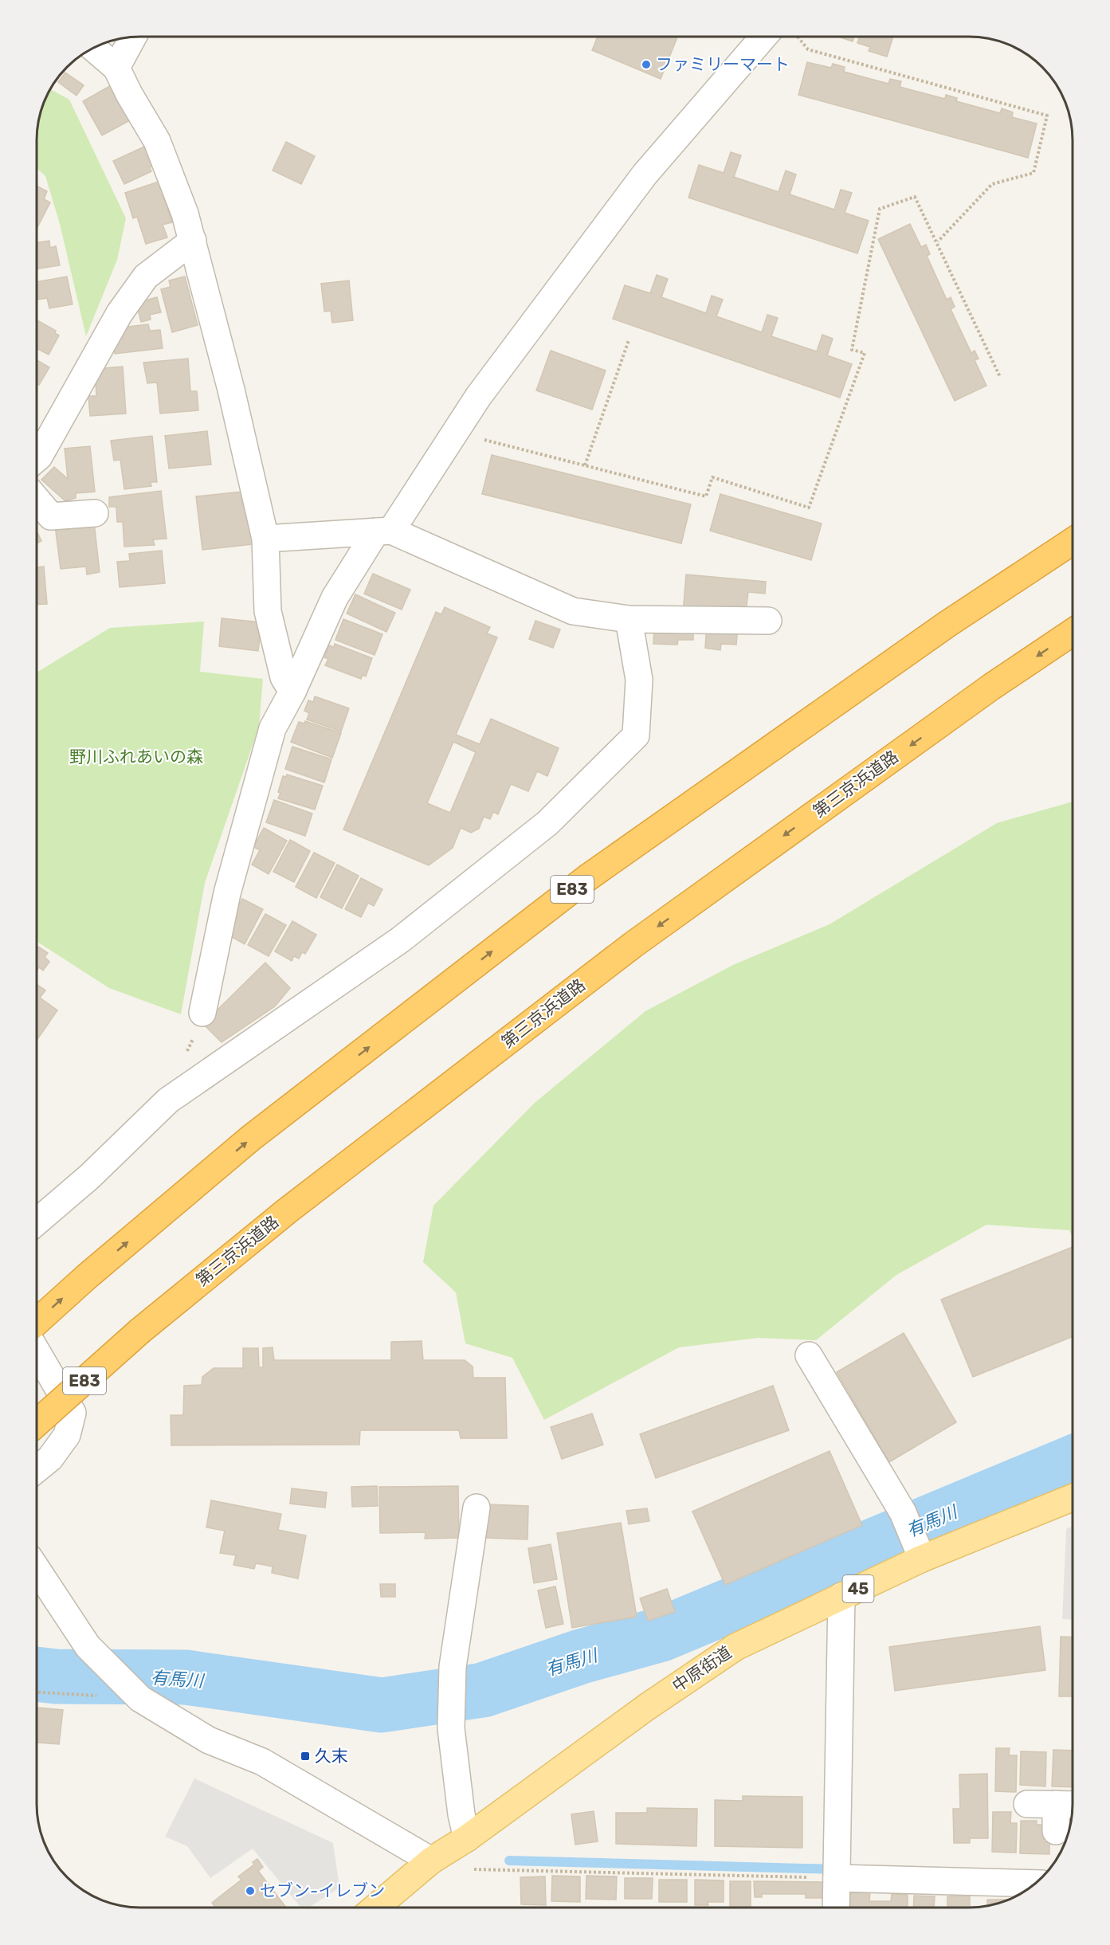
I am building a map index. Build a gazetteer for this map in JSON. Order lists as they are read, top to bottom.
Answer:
{
  "streets": {
    "highway": ["第三京浜道路", "E83"],
    "main road": ["45", "中原街道"]
  },
  "water": ["有馬川"],
  "parks": ["野川ふれあいの森"],
  "places": {
    "other": ["ファミリーマート", "セブン-イレブン"],
    "transit": ["久末"]
  }
}
